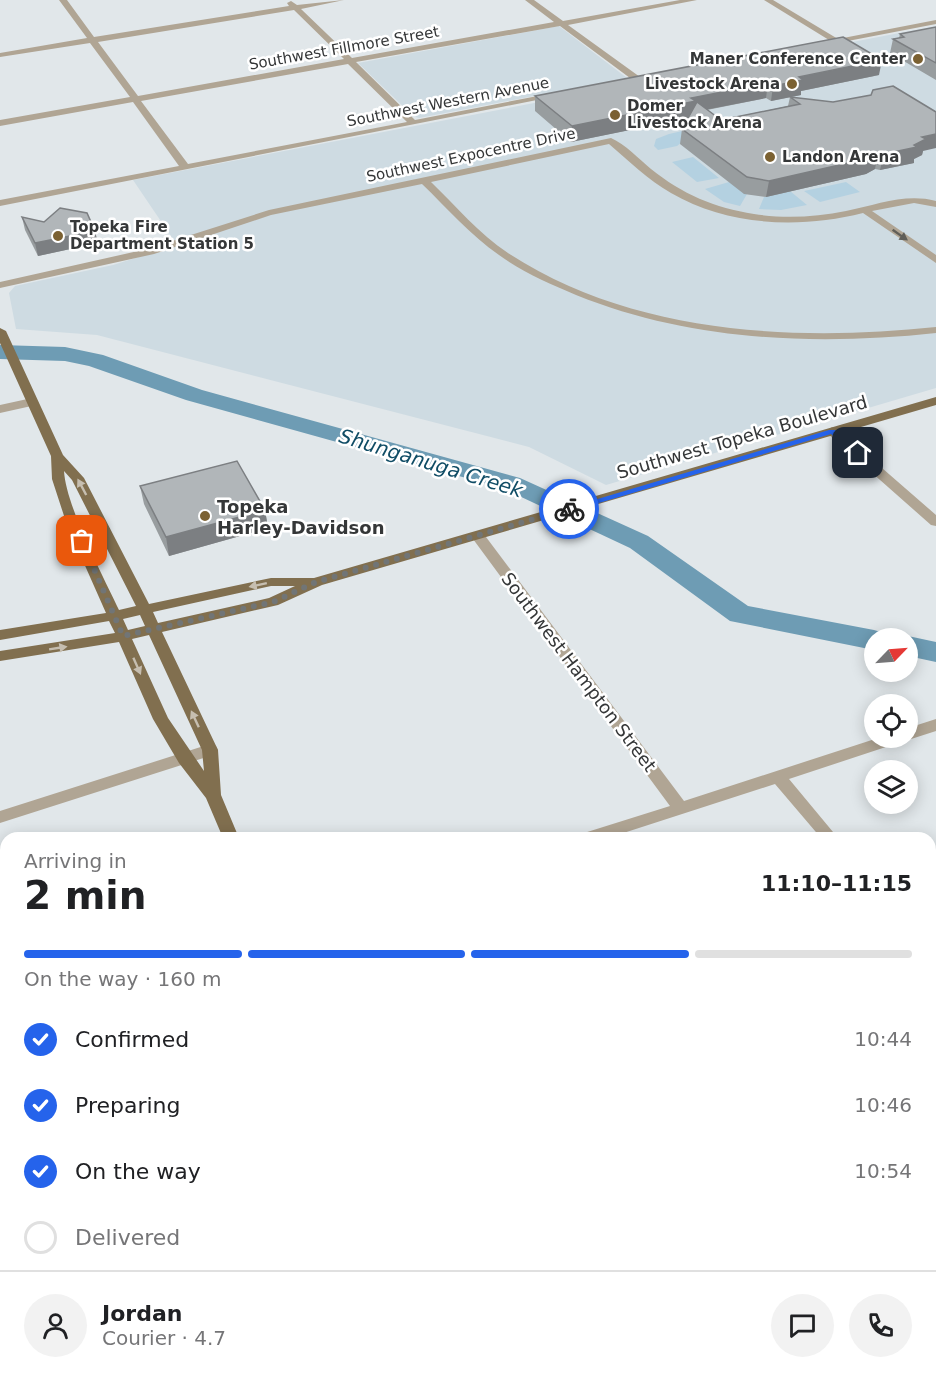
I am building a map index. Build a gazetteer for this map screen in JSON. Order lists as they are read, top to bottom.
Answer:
{
  "streets": {
    "main road": ["Southwest Topeka Boulevard"],
    "street": [
      "Southwest Fillmore Street",
      "Southwest Western Avenue",
      "Southwest Expocentre Drive",
      "Southwest Hampton Street"
    ]
  },
  "crossings": [
    ["Southwest Topeka Boulevard", "Southwest Hampton Street"]
  ],
  "water": ["Shunganuga Creek"],
  "places": [
    "Maner Conference Center",
    "Livestock Arena",
    "Domer Livestock Arena",
    "Landon Arena",
    "Topeka Fire Department Station 5",
    "Topeka Harley-Davidson"
  ],
  "north": "top right",
  "page": {
    "heading": ["2 min", "Arriving in", "11:10–11:15"],
    "panel": ["Jordan", "Courier · 4.7"],
    "bar": "On the way · 160 m",
    "list": [
      ["Confirmed", "10:44"],
      ["Preparing", "10:46"],
      ["On the way", "10:54"],
      "Delivered"
    ]
  }
}
